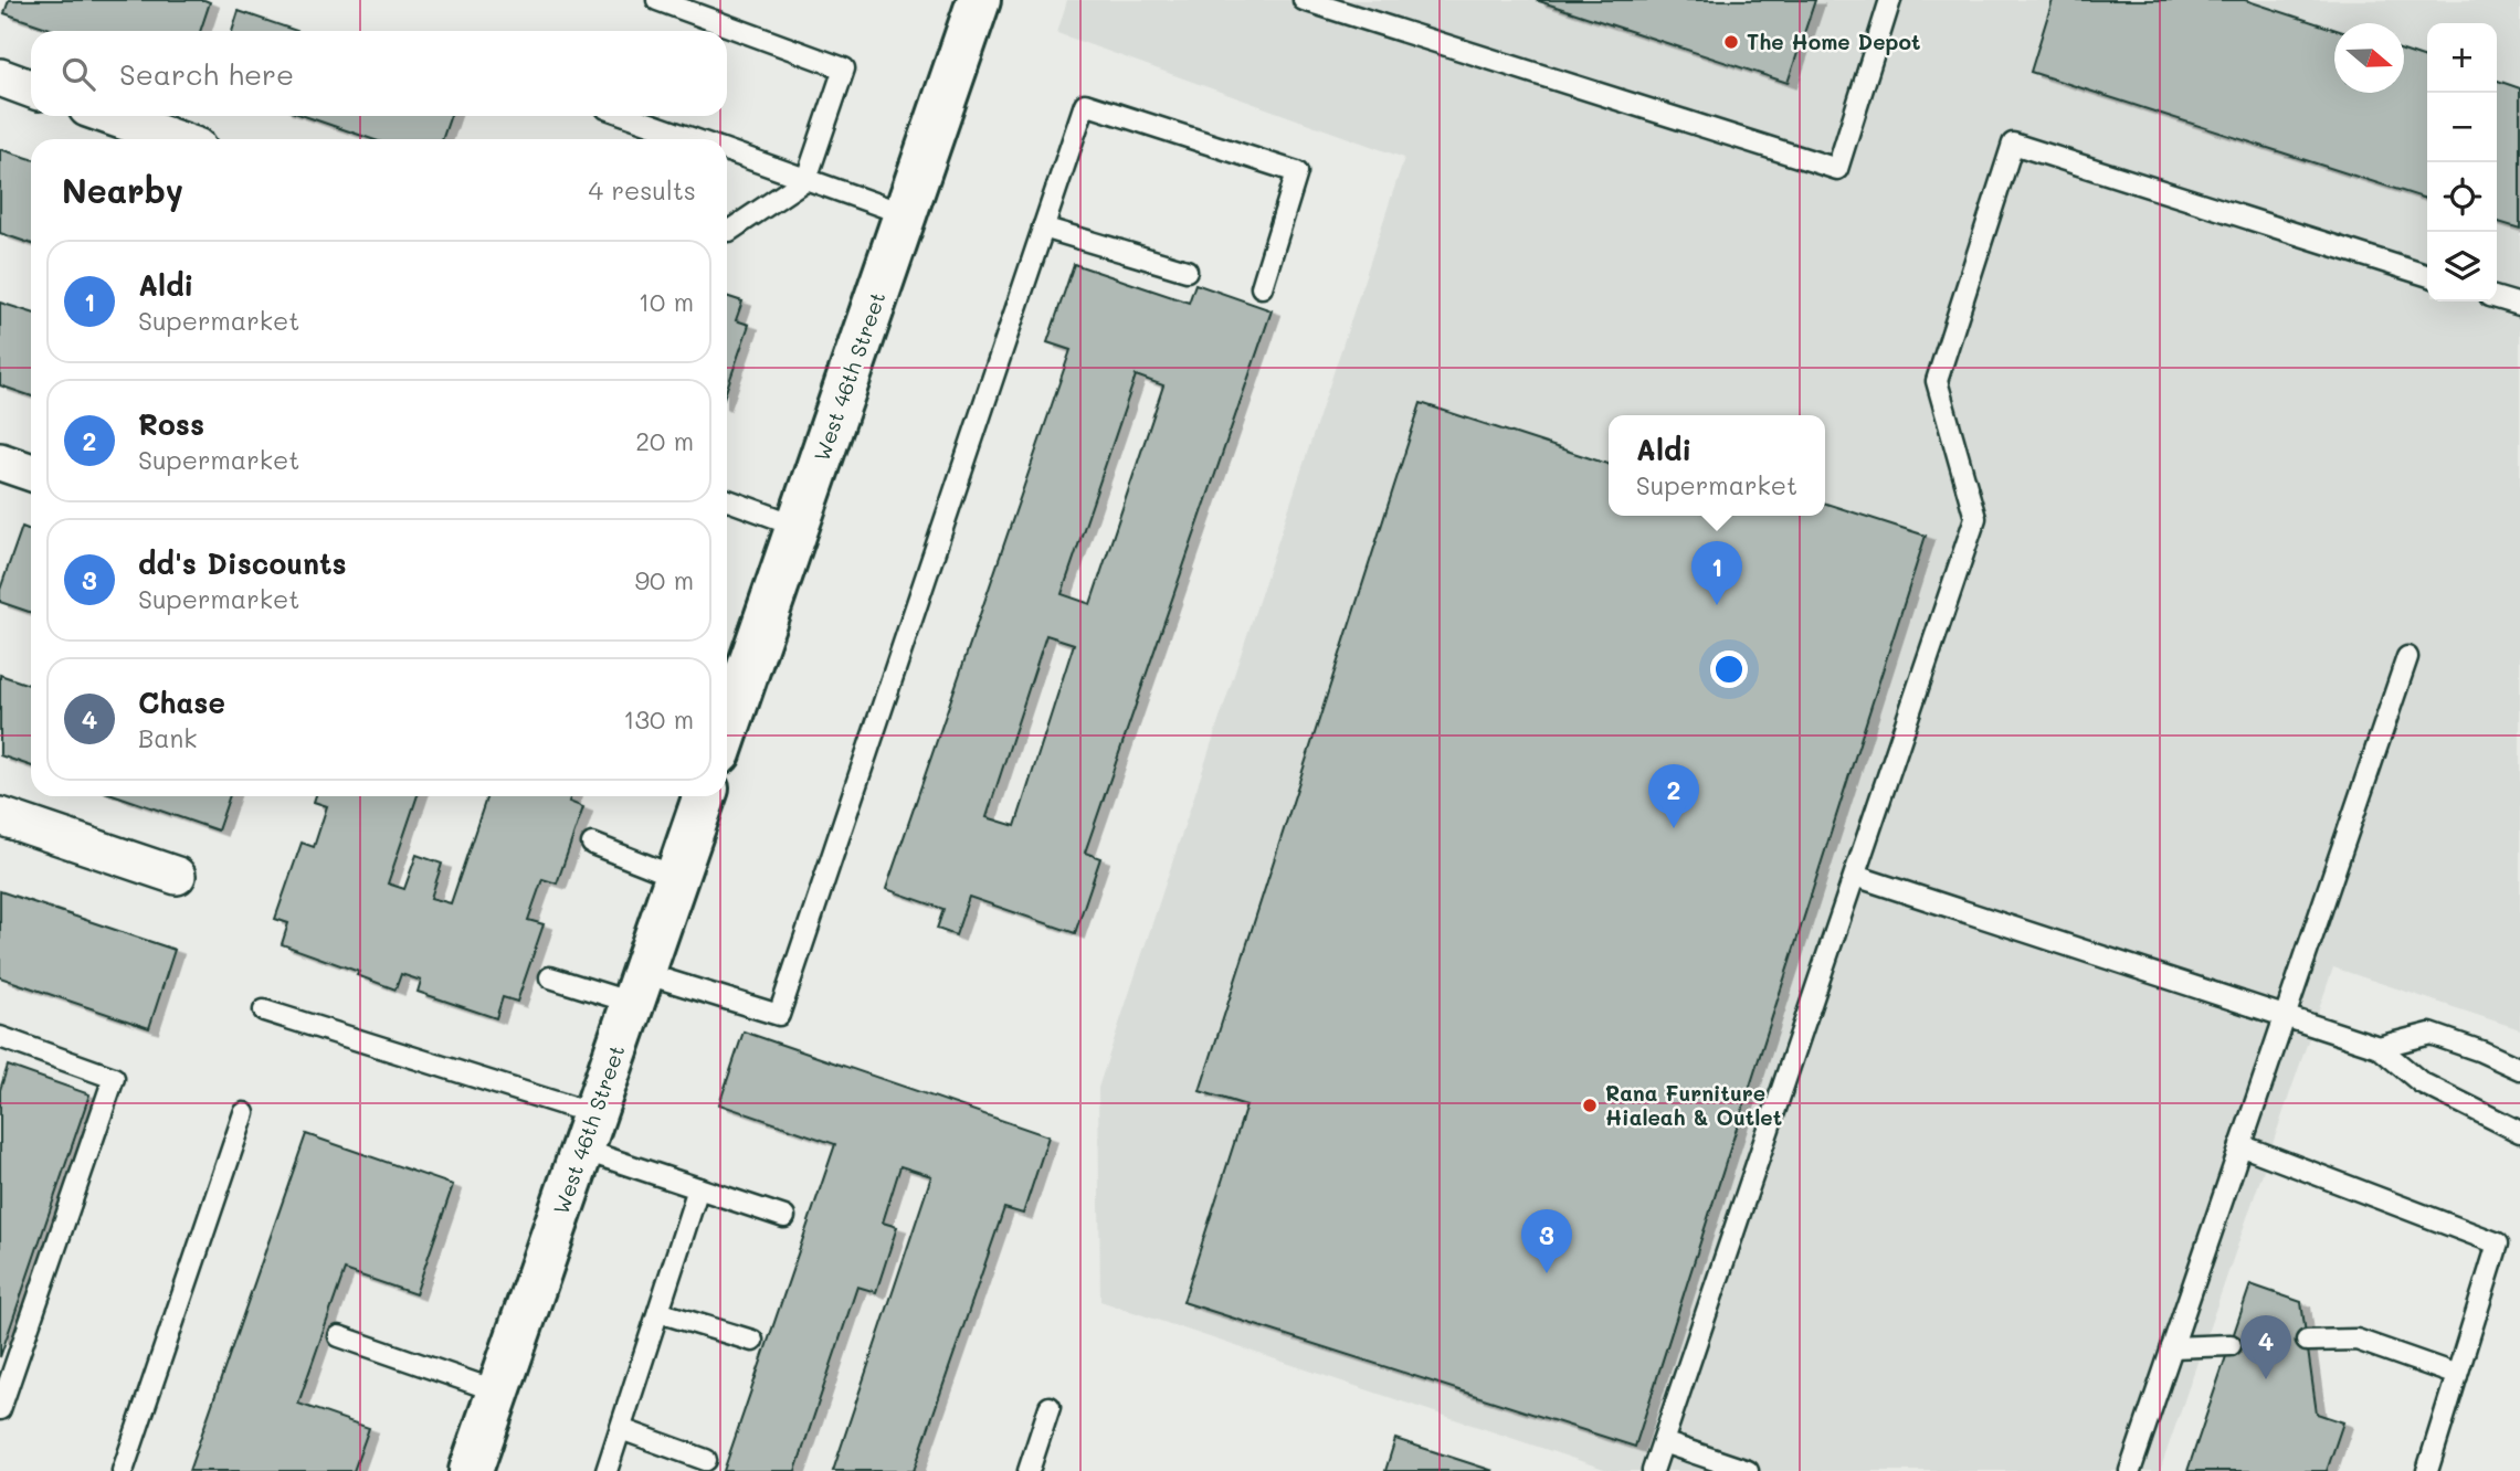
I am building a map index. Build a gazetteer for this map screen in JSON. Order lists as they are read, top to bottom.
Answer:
{
  "streets": {
    "street": ["West 46th Street"]
  },
  "places": ["The Home Depot", "Rana Furniture Hialeah & Outlet"],
  "north": "right",
  "page": {
    "map_buttons": ["+", "−"],
    "search": "Search here",
    "heading": ["Nearby", "4 results"],
    "list": [
      {
        "mark": "1",
        "name": "Aldi",
        "note": "Supermarket",
        "value": "10 m"
      },
      {
        "mark": "2",
        "name": "Ross",
        "note": "Supermarket",
        "value": "20 m"
      },
      {
        "mark": "3",
        "name": "dd's Discounts",
        "note": "Supermarket",
        "value": "90 m"
      },
      {
        "mark": "4",
        "name": "Chase",
        "note": "Bank",
        "value": "130 m"
      }
    ],
    "popup": ["Aldi", "Supermarket"],
    "pins": [
      "1",
      "2",
      "3",
      "4"
    ]
  }
}
